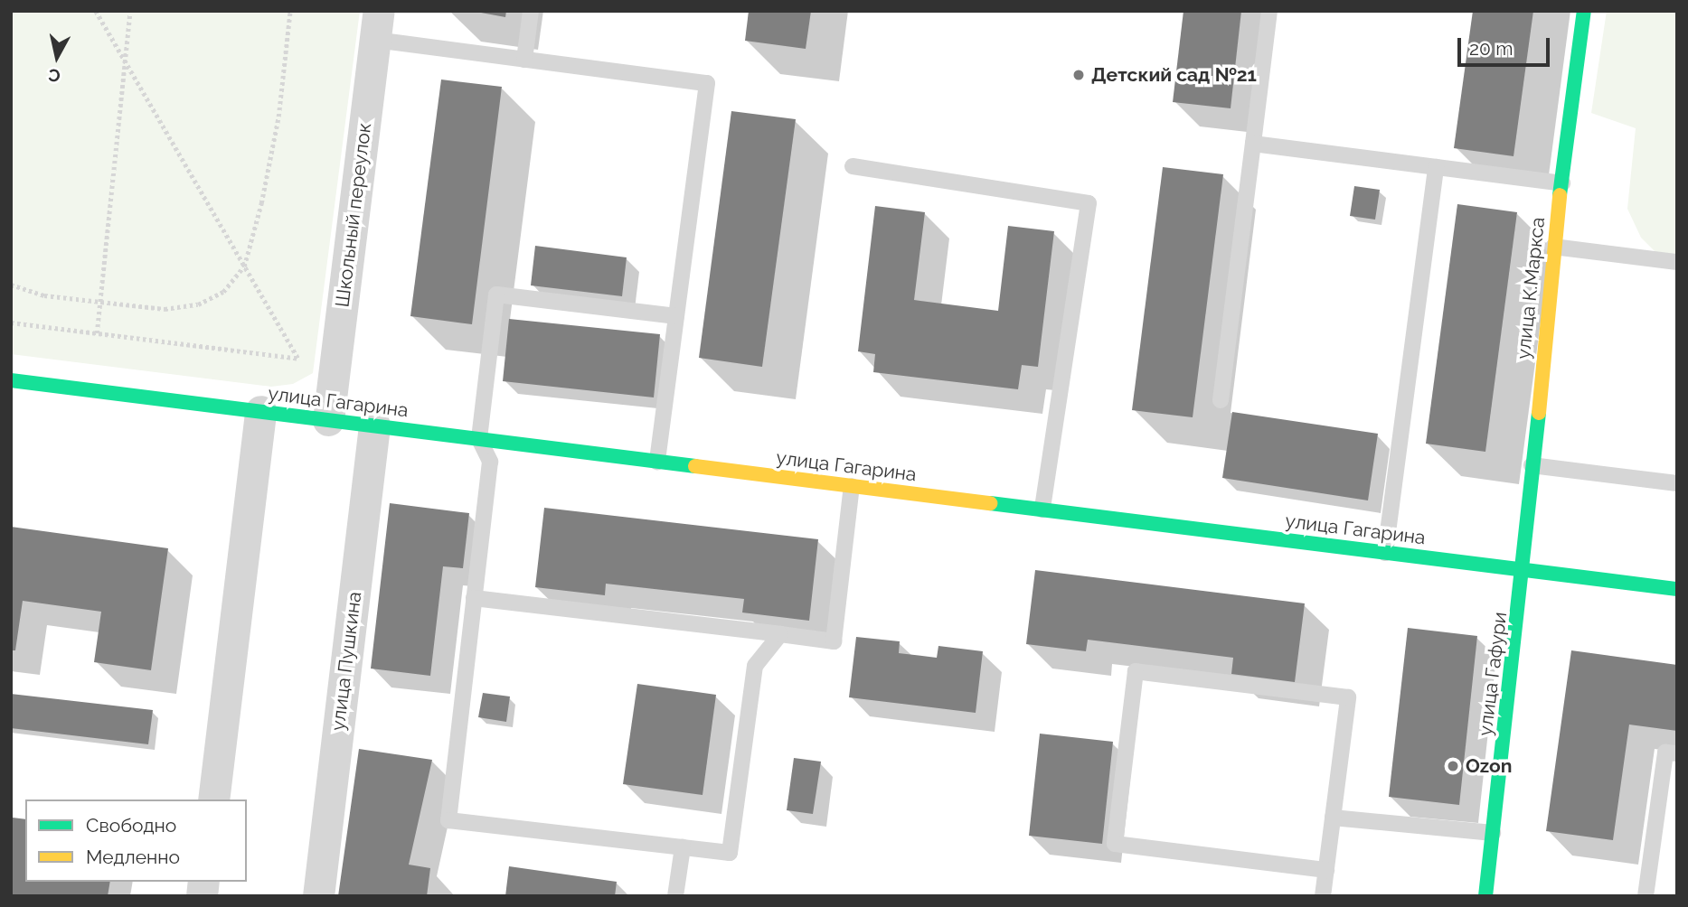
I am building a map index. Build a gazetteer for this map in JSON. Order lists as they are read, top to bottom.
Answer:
{
  "streets": {
    "street": [
      "Школьный переулок",
      "улица К.Маркса",
      "улица Гагарина",
      "улица Пушкина",
      "улица Гафури"
    ]
  },
  "crossings": [
    ["Школьный переулок", "улица Гагарина"],
    ["улица К.Маркса", "улица Гагарина"],
    ["улица К.Маркса", "улица Гафури"],
    ["улица Гагарина", "улица Пушкина"],
    ["улица Гагарина", "улица Гафури"]
  ],
  "places": ["Детский cад №21", "Ozon"],
  "legend": ["Свободно", "Медленно"],
  "scale_bar": "20 m",
  "north": "bottom"
}
